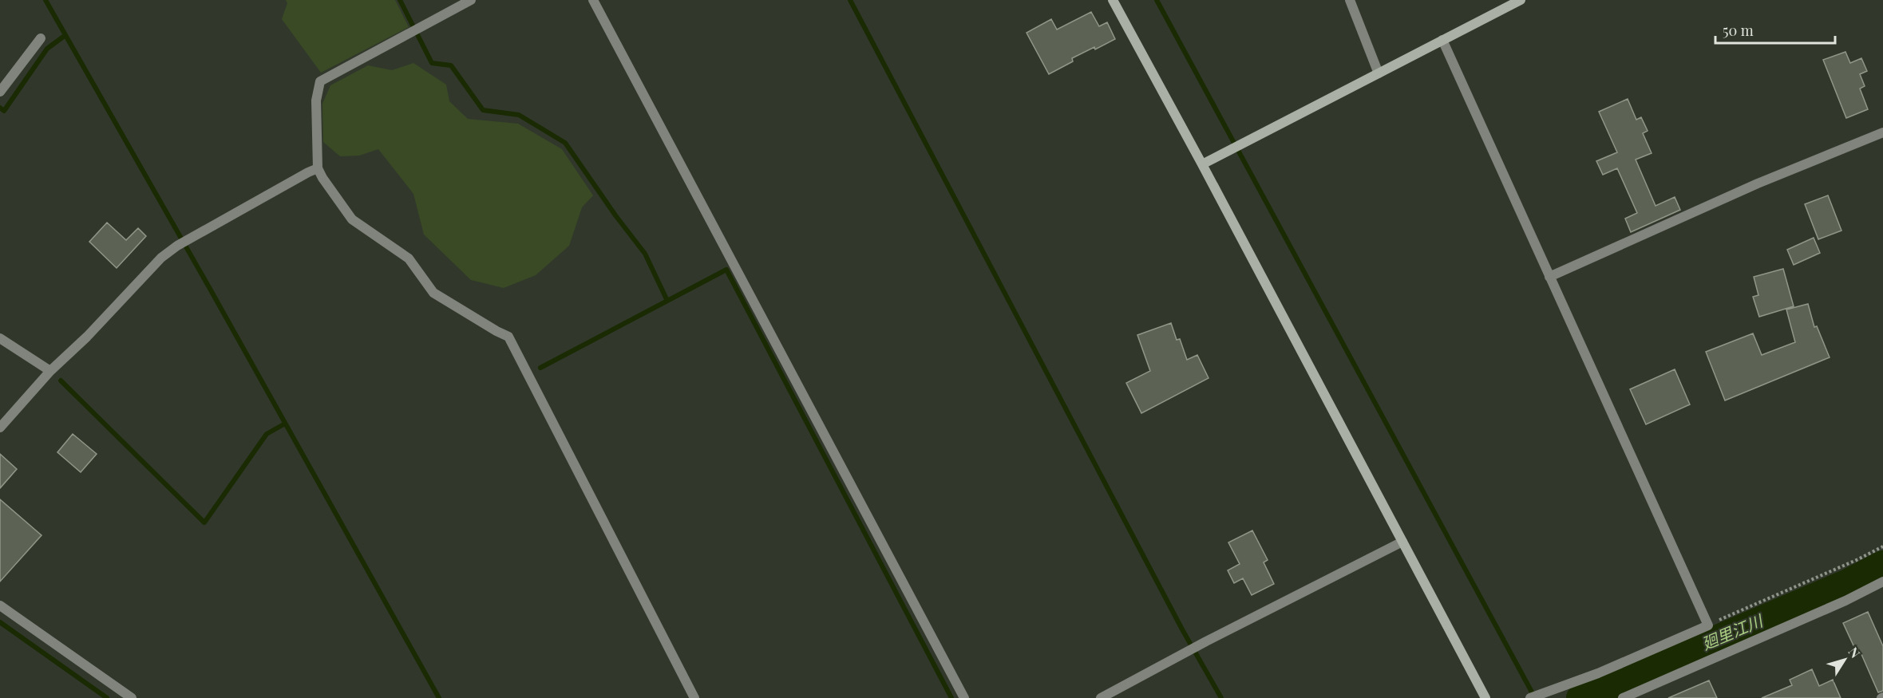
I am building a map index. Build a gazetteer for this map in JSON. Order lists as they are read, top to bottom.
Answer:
{
  "water": ["廻里江川"],
  "scale_bar": "50 m",
  "north": "top right"
}
